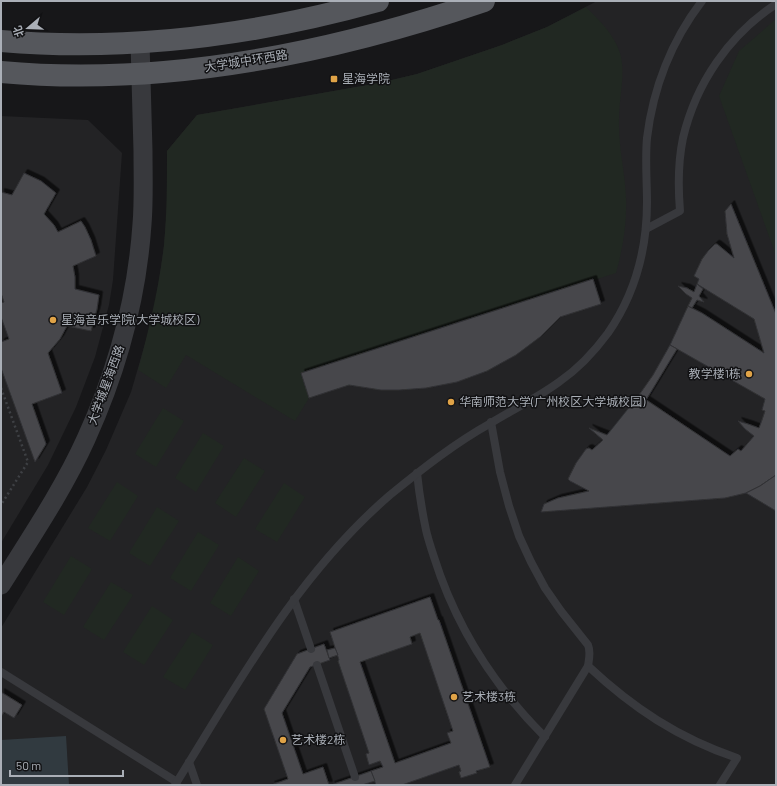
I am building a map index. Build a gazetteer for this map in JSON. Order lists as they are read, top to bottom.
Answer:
{
  "streets": {
    "main road": ["大学城中环西路"],
    "street": ["大学城星海西路"]
  },
  "crossings": [
    ["大学城中环西路", "大学城星海西路"]
  ],
  "places": {
    "transit": ["星海学院"],
    "other": [
      "星海音乐学院(大学城校区)",
      "教学楼1栋",
      "华南师范大学(广州校区大学城校园)",
      "艺术楼3栋",
      "艺术楼2栋"
    ]
  },
  "scale_bar": "50 m",
  "north": "left"
}
